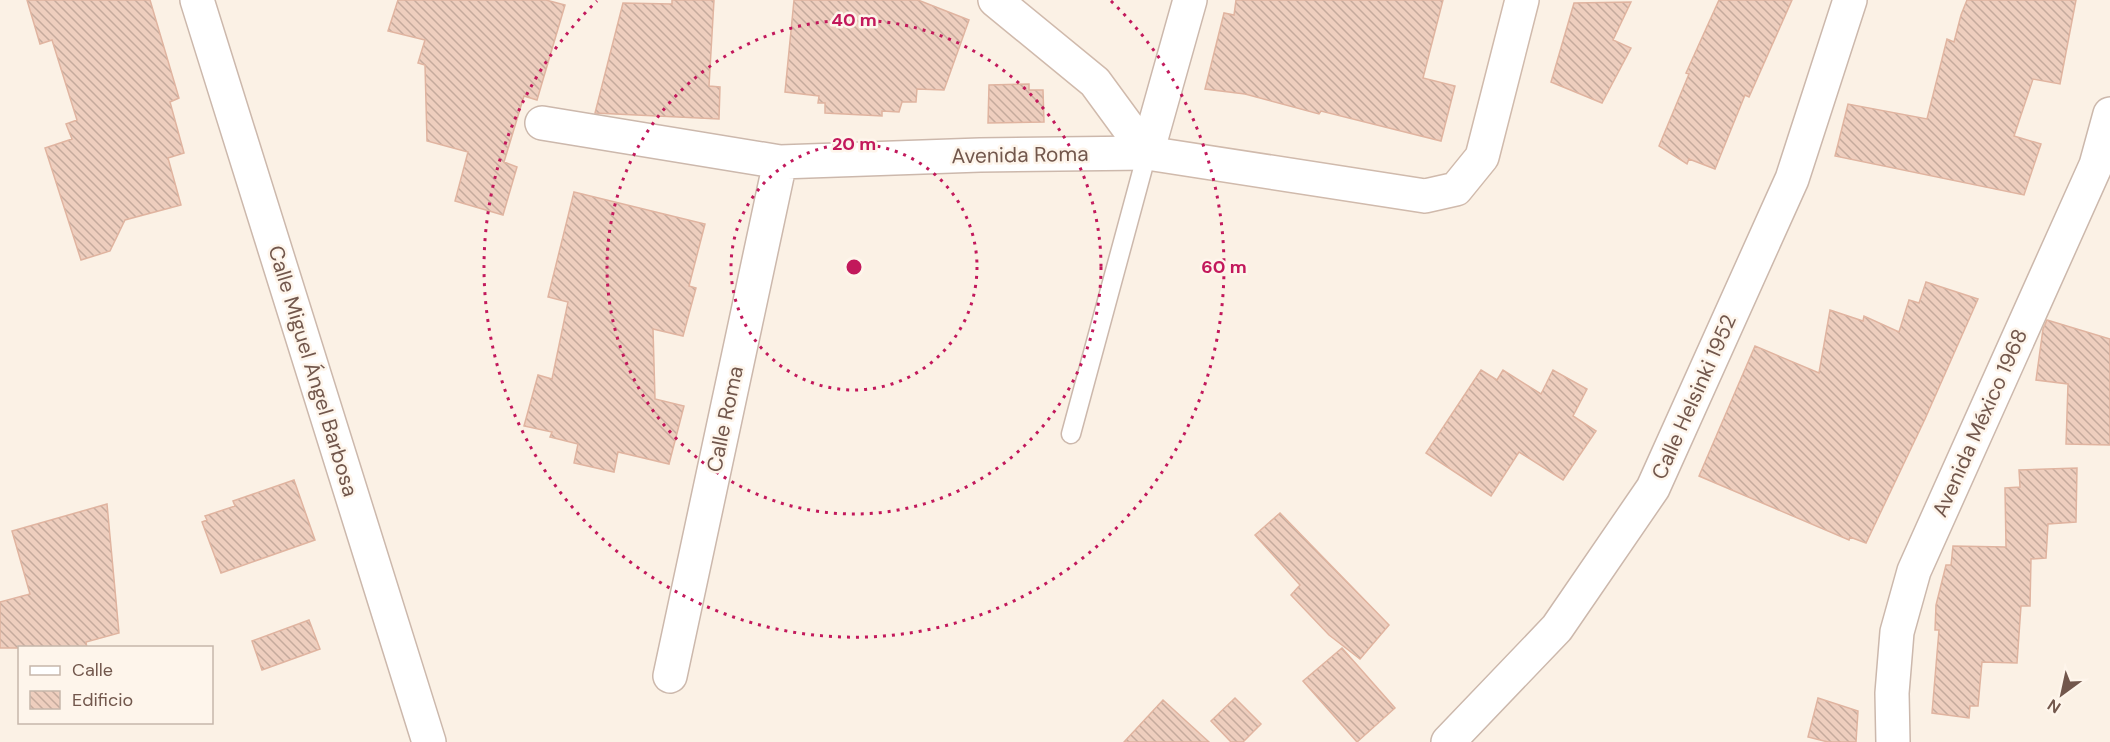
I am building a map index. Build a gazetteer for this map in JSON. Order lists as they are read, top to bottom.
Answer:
{
  "streets": {
    "street": [
      "Avenida Roma",
      "Calle Miguel Ángel Barbosa",
      "Calle Helsinki 1952",
      "Calle Roma",
      "Avenida México 1968"
    ]
  },
  "crossings": [
    ["Avenida Roma", "Calle Roma"]
  ],
  "legend": ["Calle", "Edificio"],
  "north": "bottom left",
  "rings": ["40 m", "20 m", "60 m"]
}
